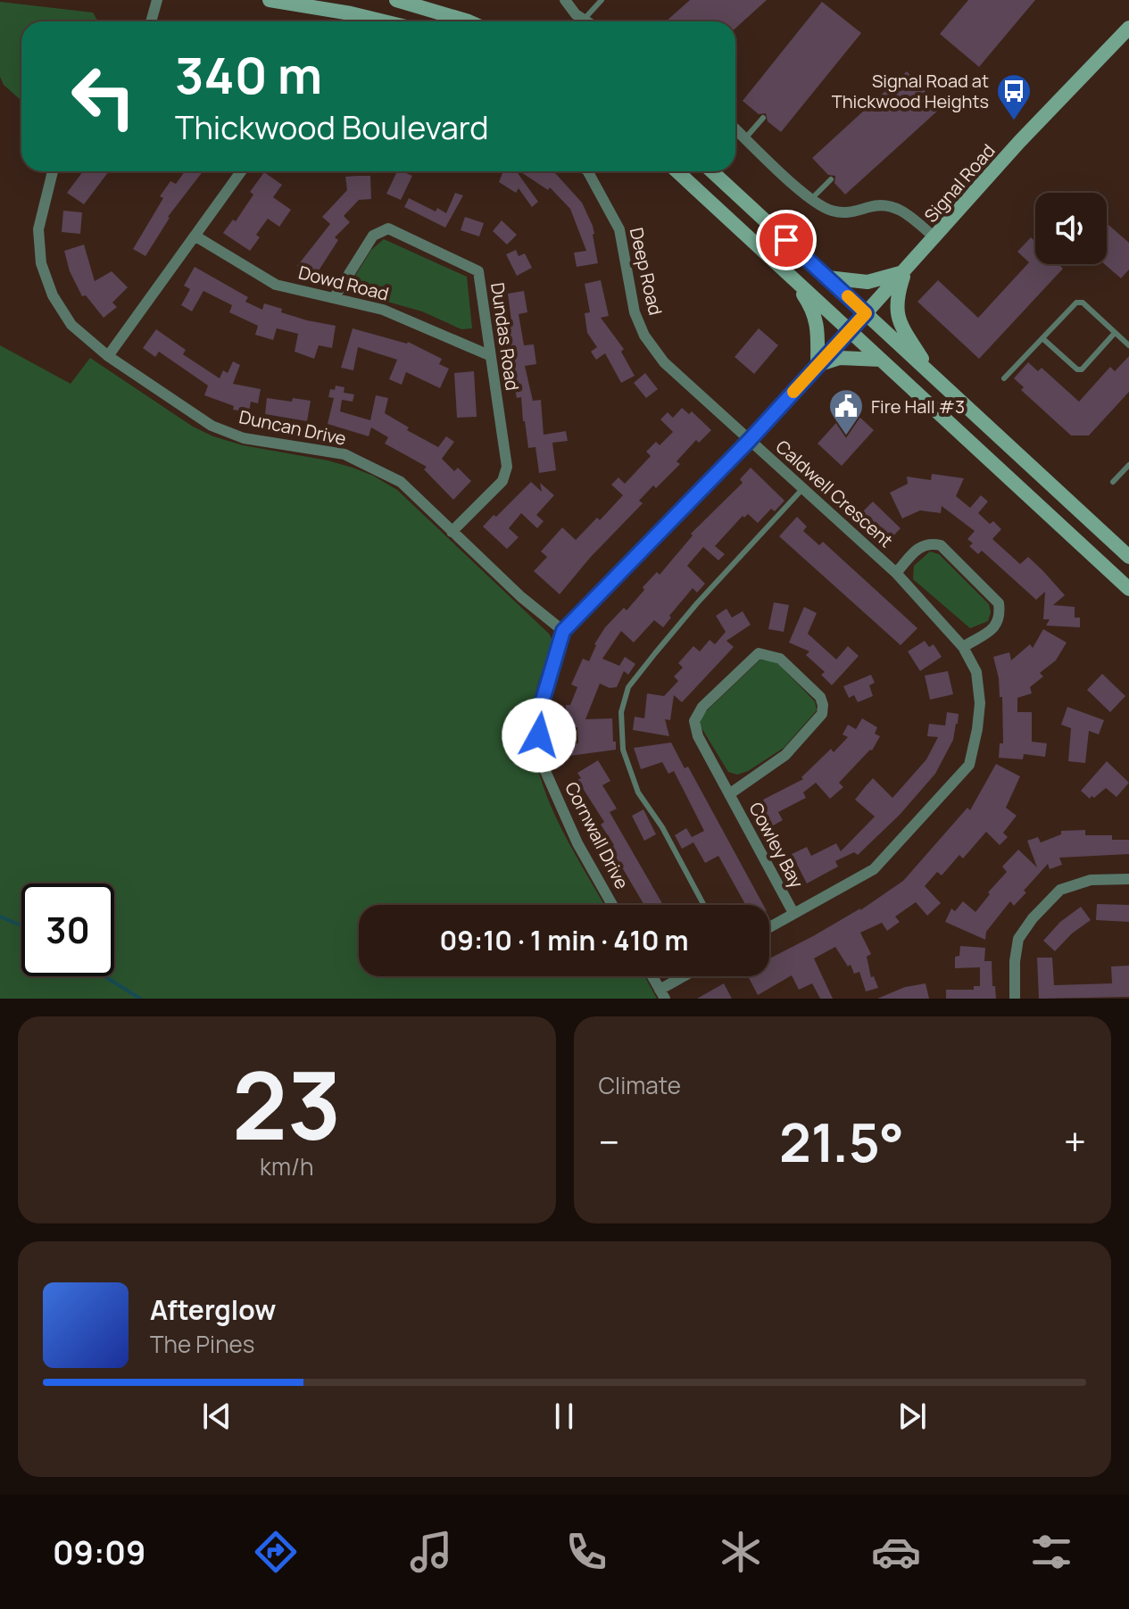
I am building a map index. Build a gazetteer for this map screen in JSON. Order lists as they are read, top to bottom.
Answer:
{
  "streets": {
    "main road": ["Signal Road"],
    "street": [
      "Deep Road",
      "Dowd Road",
      "Dundas Road",
      "Duncan Drive",
      "Caldwell Crescent",
      "Cornwall Drive",
      "Cowley Bay"
    ]
  },
  "crossings": [
    ["Signal Road", "Cornwall Drive"],
    ["Deep Road", "Caldwell Crescent"],
    ["Deep Road", "Cornwall Drive"],
    ["Dowd Road", "Dundas Road"],
    ["Dundas Road", "Duncan Drive"],
    ["Duncan Drive", "Cornwall Drive"],
    ["Caldwell Crescent", "Cornwall Drive"],
    ["Caldwell Crescent", "Cowley Bay"]
  ],
  "places": {
    "bus stop": ["Signal Road at Thickwood Heights"],
    "public building": ["Fire Hall #3"]
  },
  "page": {
    "turn": ["340 m", "Thickwood Boulevard"],
    "limit": "30",
    "trip": "09:10 · 1 min · 410 m",
    "tile": [
      ["23", "km/h"],
      "Climate"
    ],
    "heat": ["−", "21.5°", "+"],
    "song": ["Afterglow", "The Pines"],
    "tabs": "09:09"
  }
}
